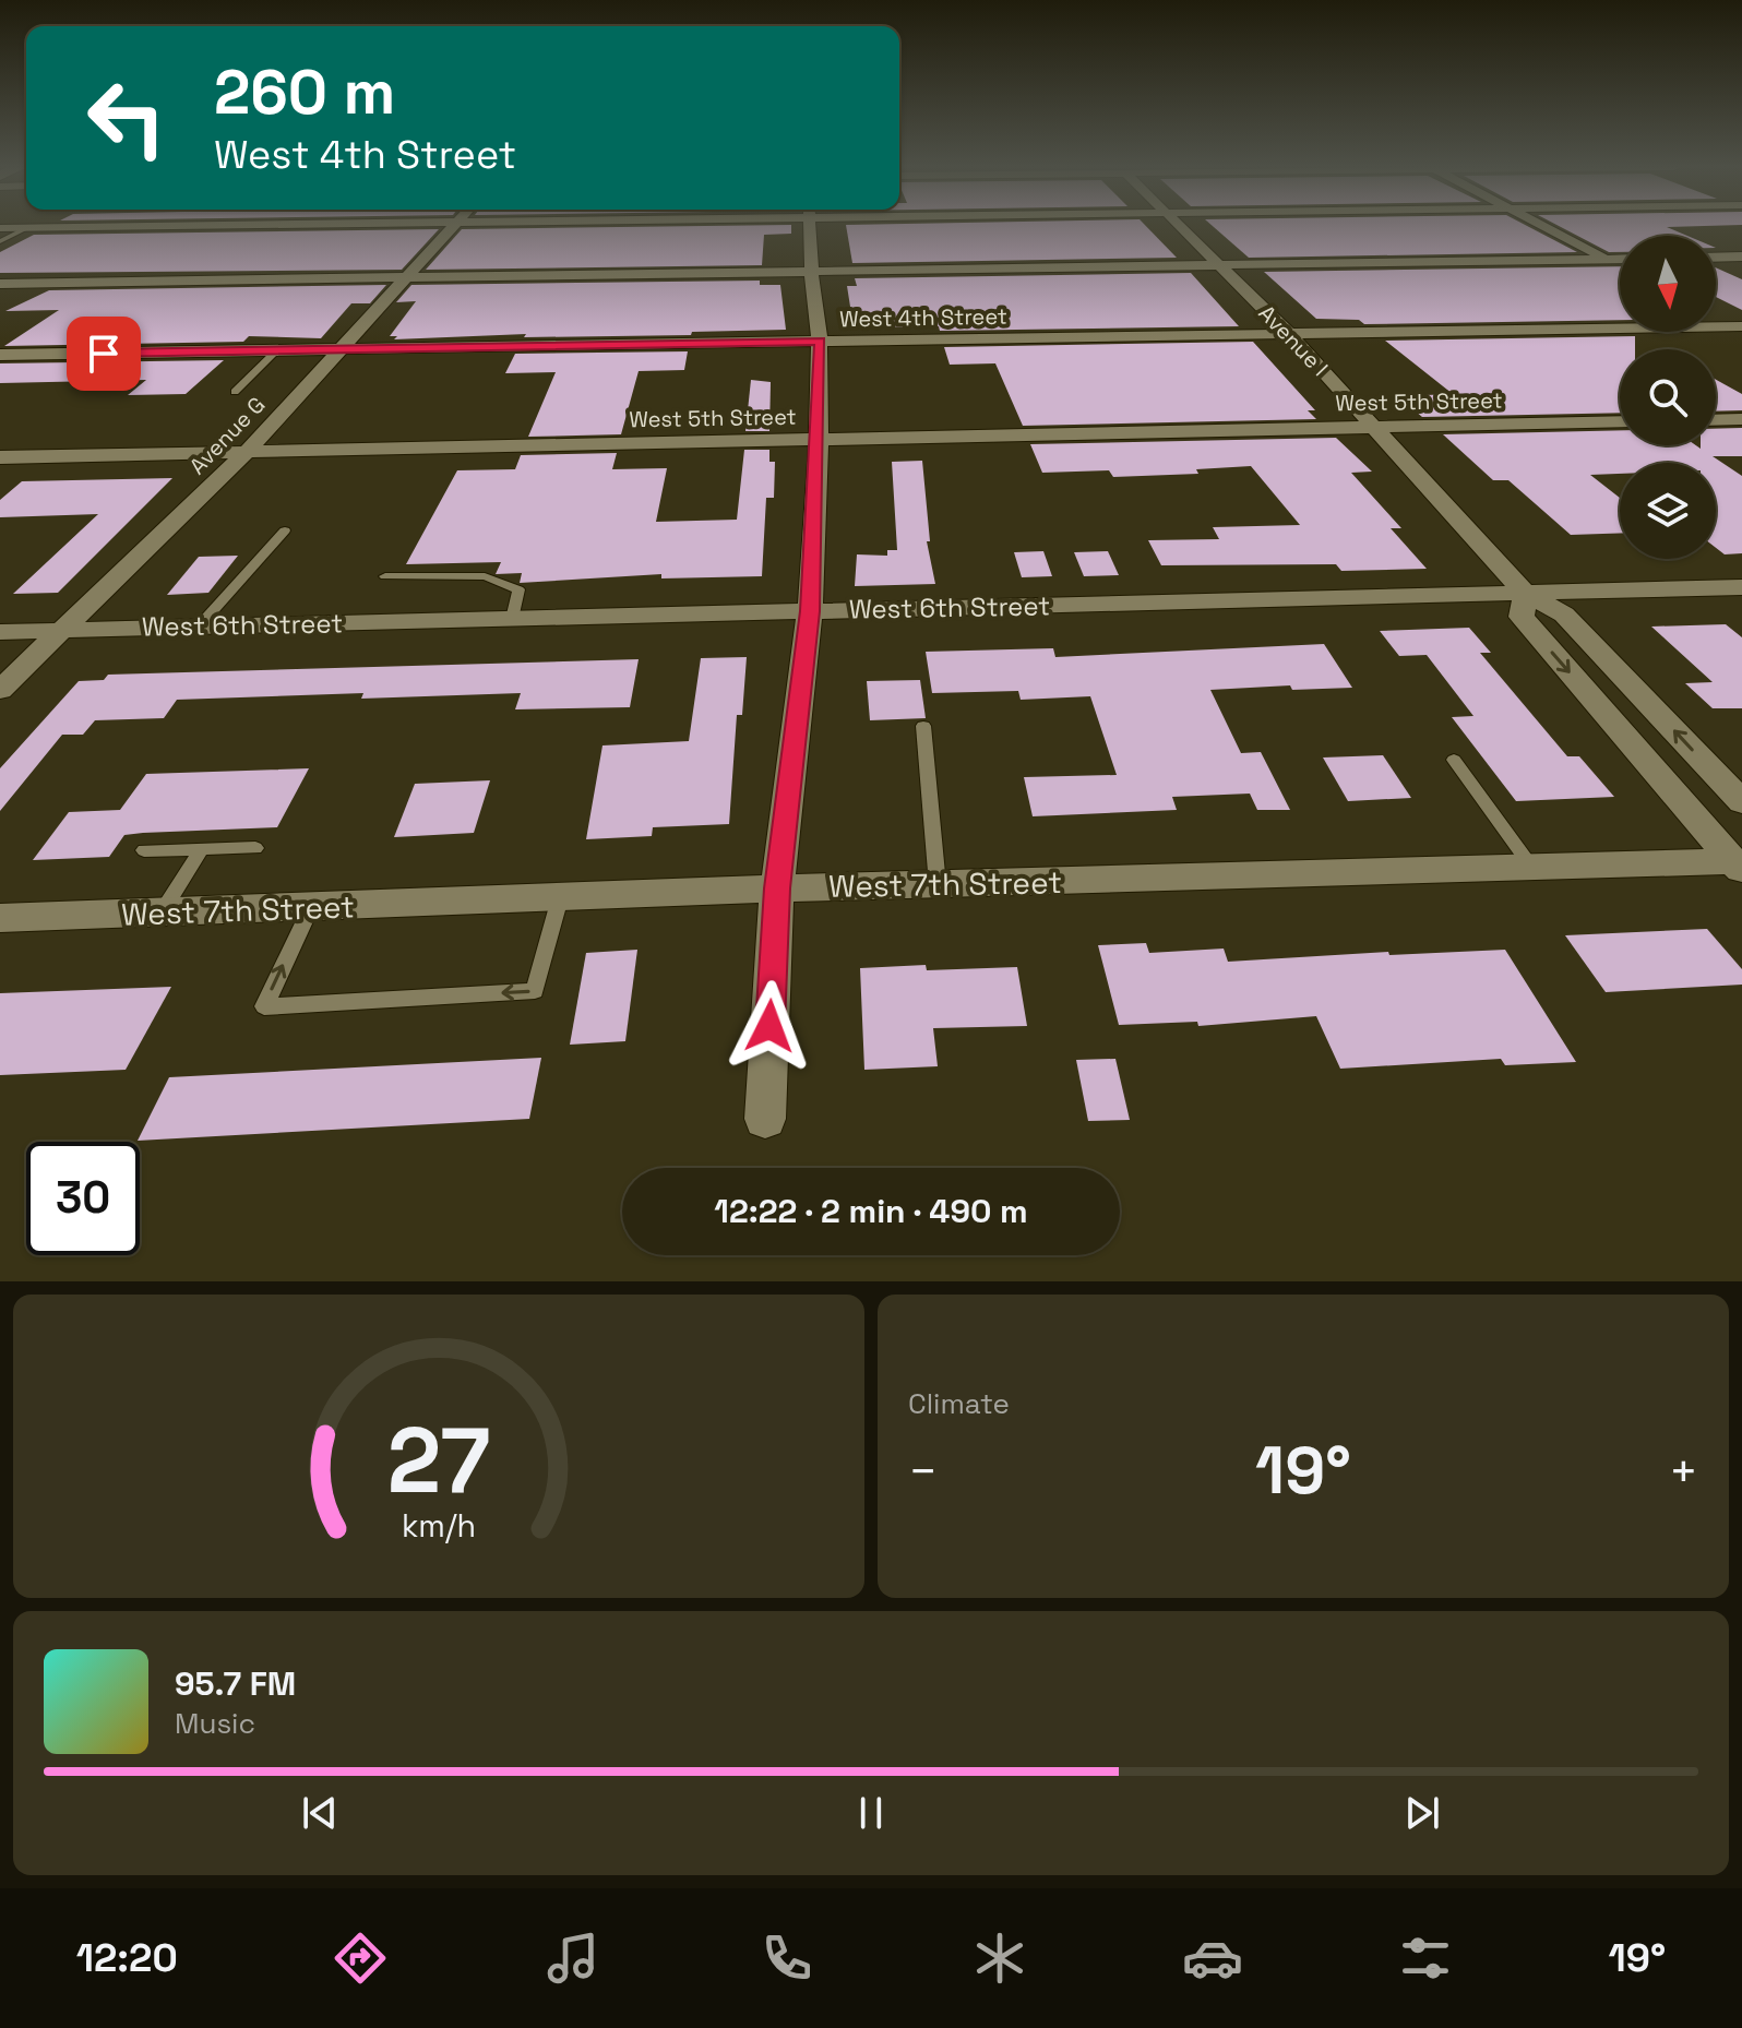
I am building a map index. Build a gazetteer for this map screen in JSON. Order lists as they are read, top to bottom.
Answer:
{
  "streets": {
    "street": [
      "West 4th Street",
      "Avenue I",
      "West 5th Street",
      "Avenue G",
      "West 6th Street",
      "West 7th Street"
    ]
  },
  "crossings": [
    ["West 4th Street", "Avenue I"],
    ["West 4th Street", "Avenue G"],
    ["Avenue I", "West 5th Street"],
    ["Avenue I", "West 6th Street"],
    ["Avenue I", "West 7th Street"],
    ["West 5th Street", "Avenue G"],
    ["Avenue G", "West 6th Street"]
  ],
  "north": "bottom",
  "page": {
    "turn": ["260 m", "West 4th Street"],
    "limit": "30",
    "trip": "12:22 · 2 min · 490 m",
    "tile": "Climate",
    "heat": ["−", "19°", "+"],
    "song": ["95.7 FM", "Music"],
    "tabs": ["12:20", "19°"],
    "gauge": ["27", "km/h"]
  }
}
